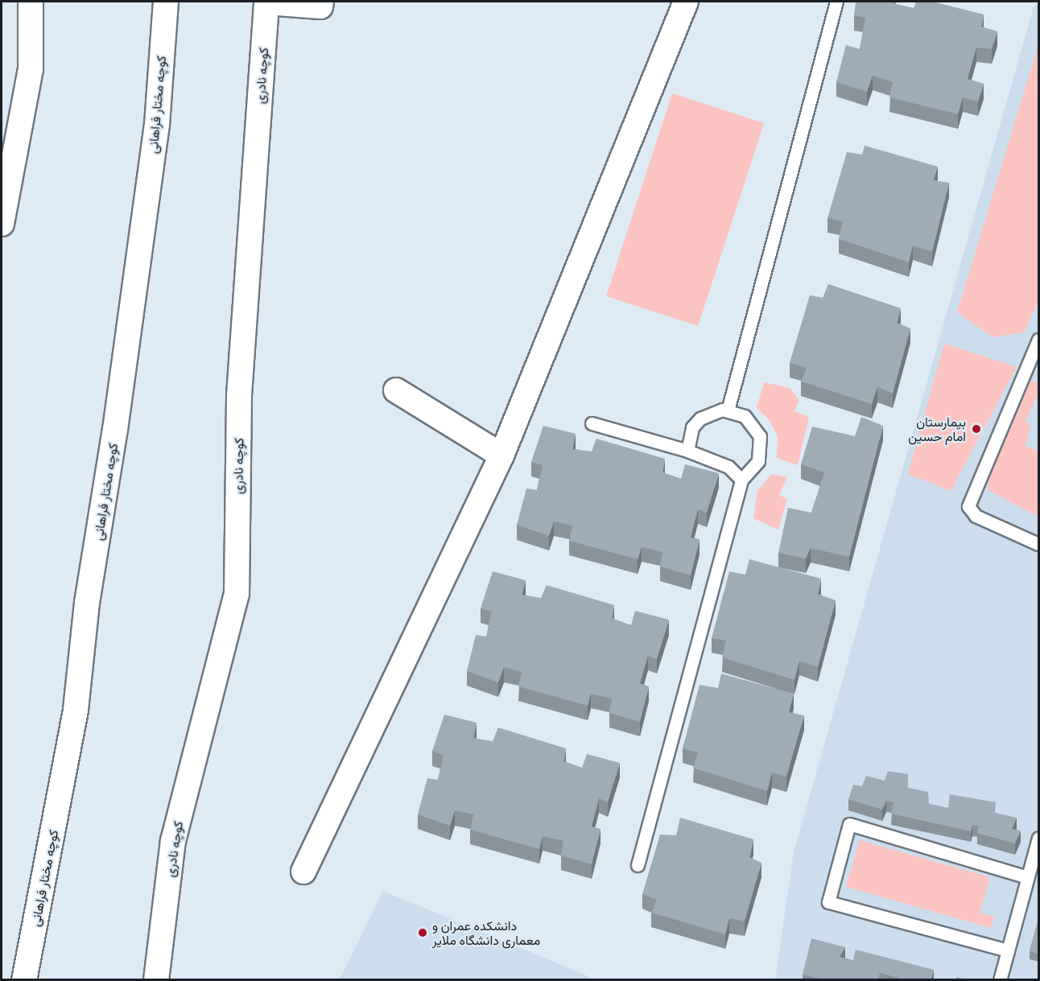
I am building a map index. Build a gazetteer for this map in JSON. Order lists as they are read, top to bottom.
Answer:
{
  "streets": {
    "street": ["کوچه نادری", "کوچه مختار فراهانی"]
  },
  "places": ["بیمارستان امام حسین", "دانشکده عمران و معماری دانشگاه ملایر"]
}
